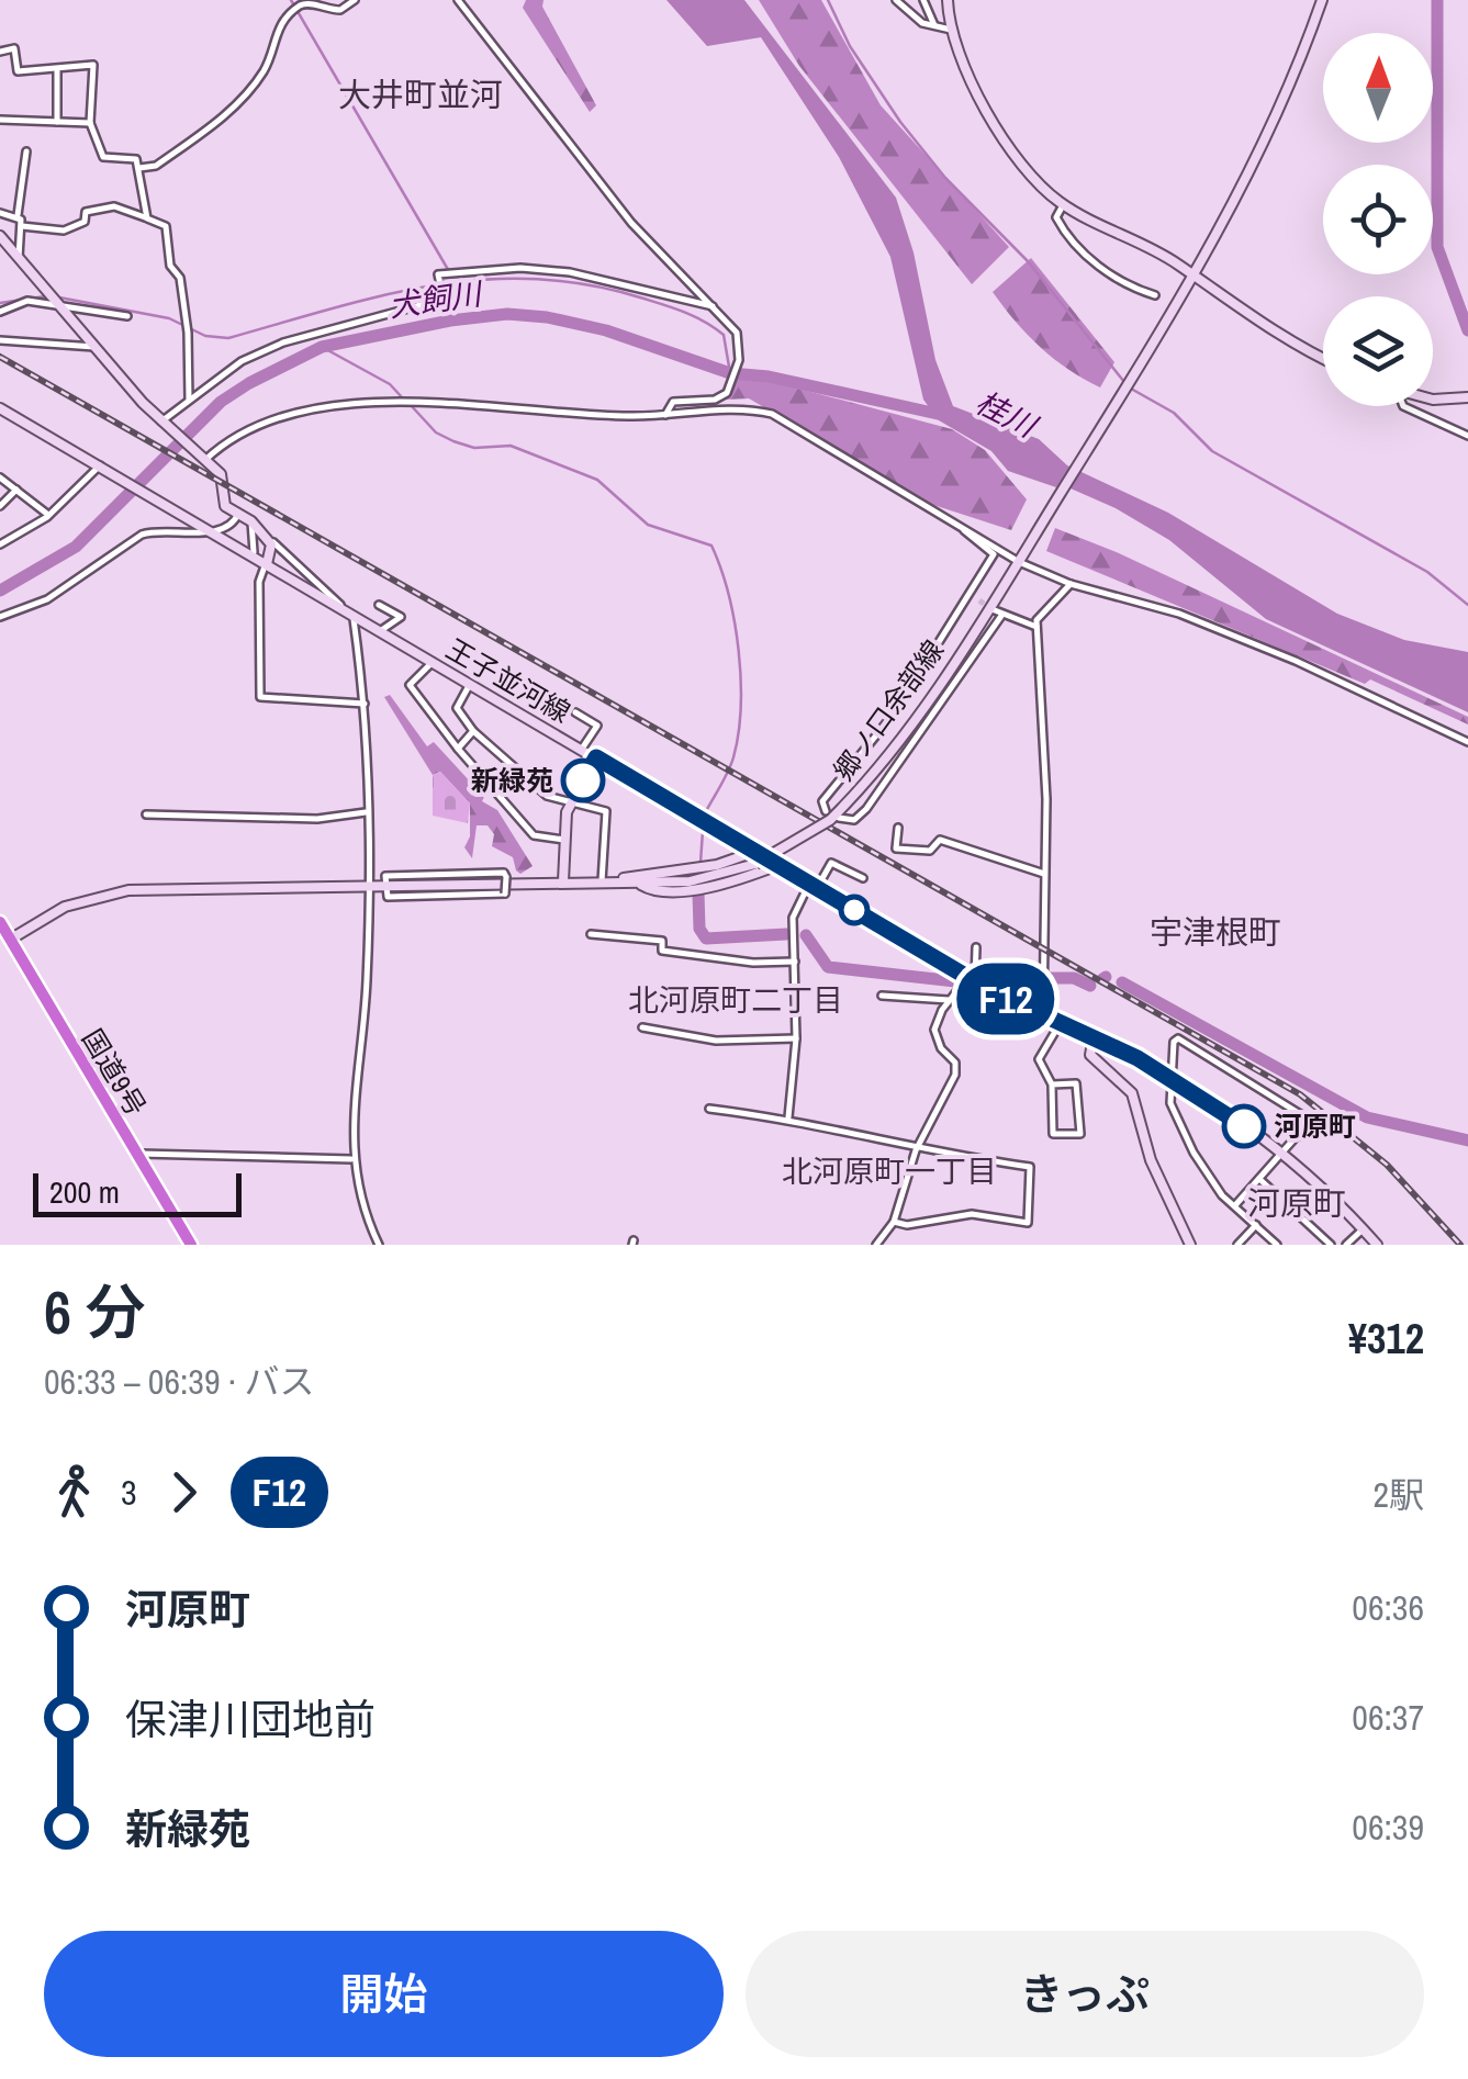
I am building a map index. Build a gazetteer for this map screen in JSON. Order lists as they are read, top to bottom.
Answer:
{
  "streets": {
    "highway": ["国道9号"],
    "main road": ["王子並河線", "郷ノ口余部線"]
  },
  "crossings": [
    ["郷ノ口余部線", "国道9号"]
  ],
  "districts": [
    "大井町並河",
    "宇津根町",
    "北河原町二丁目",
    "北河原町一丁目",
    "河原町"
  ],
  "water": ["犬飼川", "桂川"],
  "places": ["新緑苑", "河原町"],
  "lines": ["bus line F12"],
  "scale_bar": "200 m",
  "north": "top",
  "page": {
    "on_map": "F12",
    "scale": "200 m",
    "heading": ["6 分", "06:33 – 06:39 · バス", "¥312"],
    "legs": ["3", "F12", "2駅"],
    "list": [
      {
        "name": "河原町",
        "value": "06:36"
      },
      {
        "name": "保津川団地前",
        "value": "06:37"
      },
      {
        "name": "新緑苑",
        "value": "06:39"
      }
    ],
    "buttons": ["開始", "きっぷ"]
  }
}
